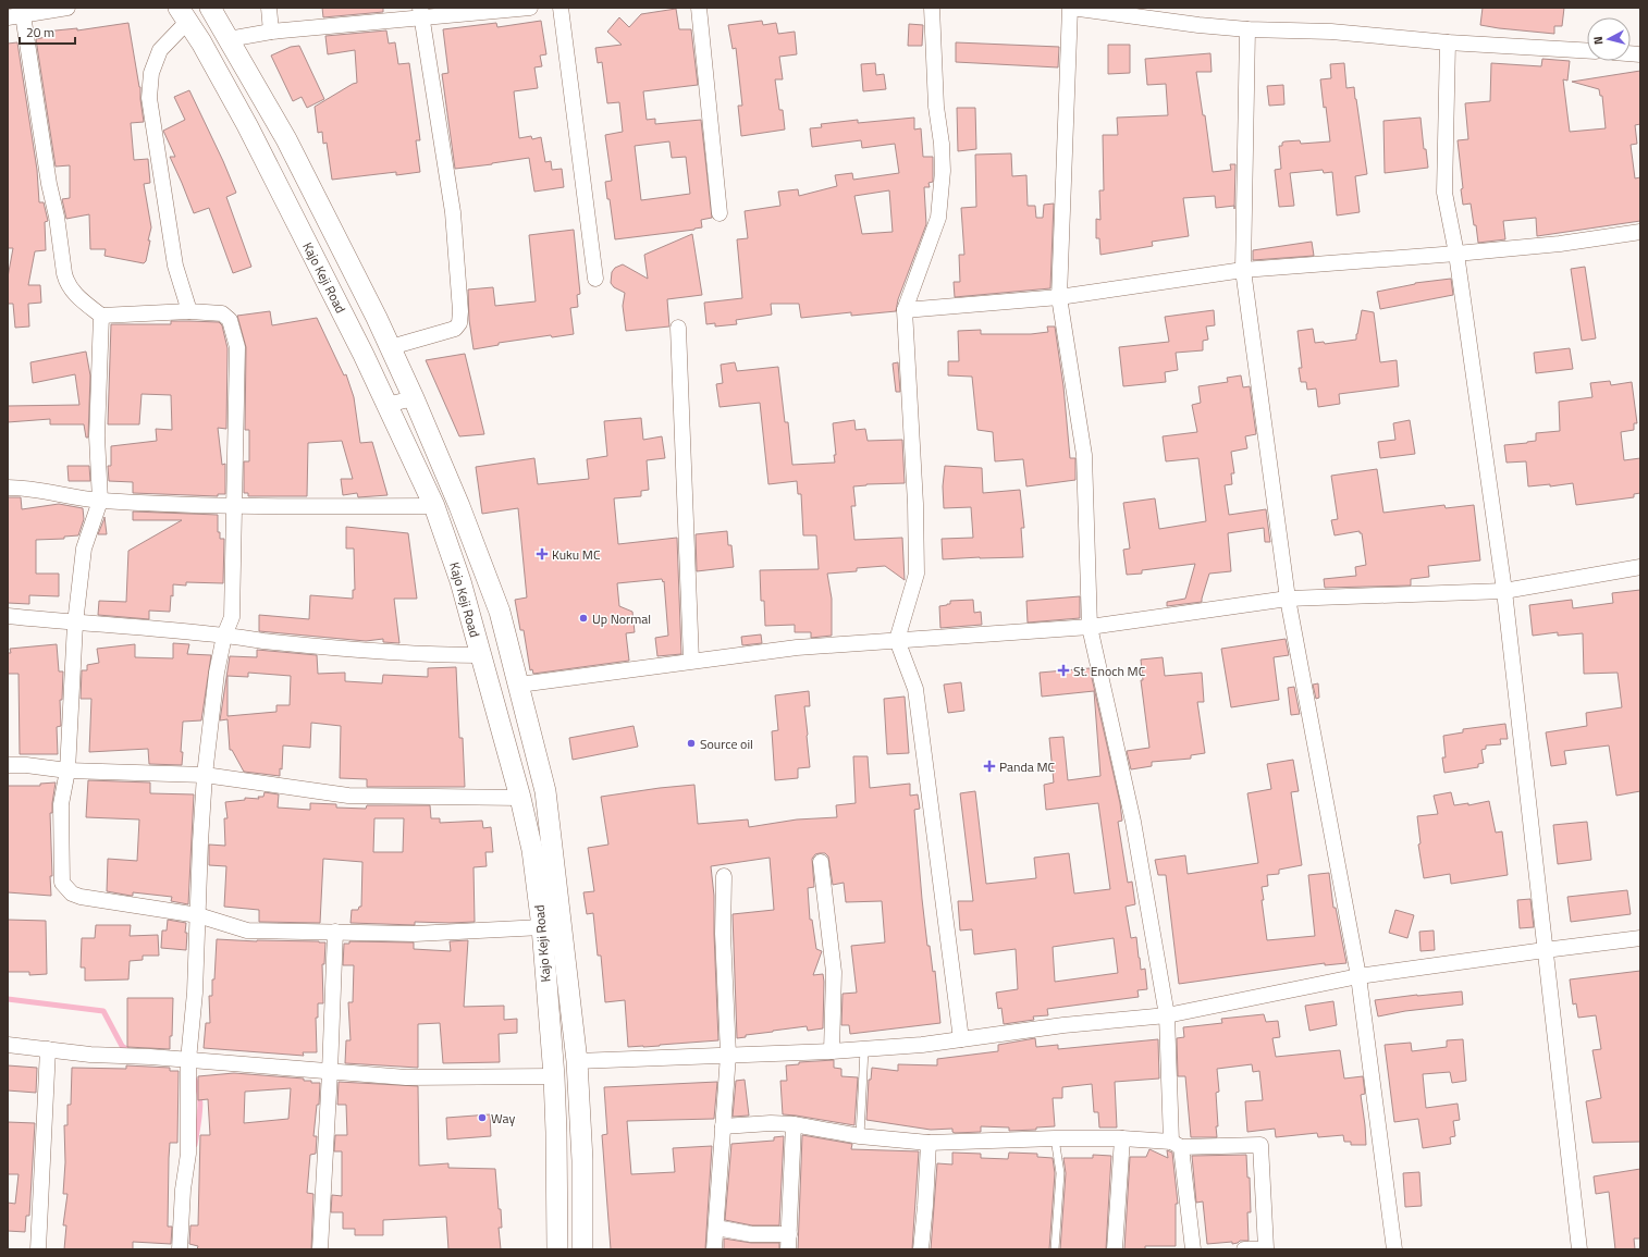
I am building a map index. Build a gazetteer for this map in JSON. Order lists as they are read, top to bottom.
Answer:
{
  "streets": {
    "main road": ["Kajo Keji Road"]
  },
  "places": {
    "health": ["Kuku MC", "St. Enoch MC", "Panda MC"],
    "other": ["Up Normal", "Source oil", "Way"]
  },
  "scale_bar": "20 m",
  "north": "left"
}
